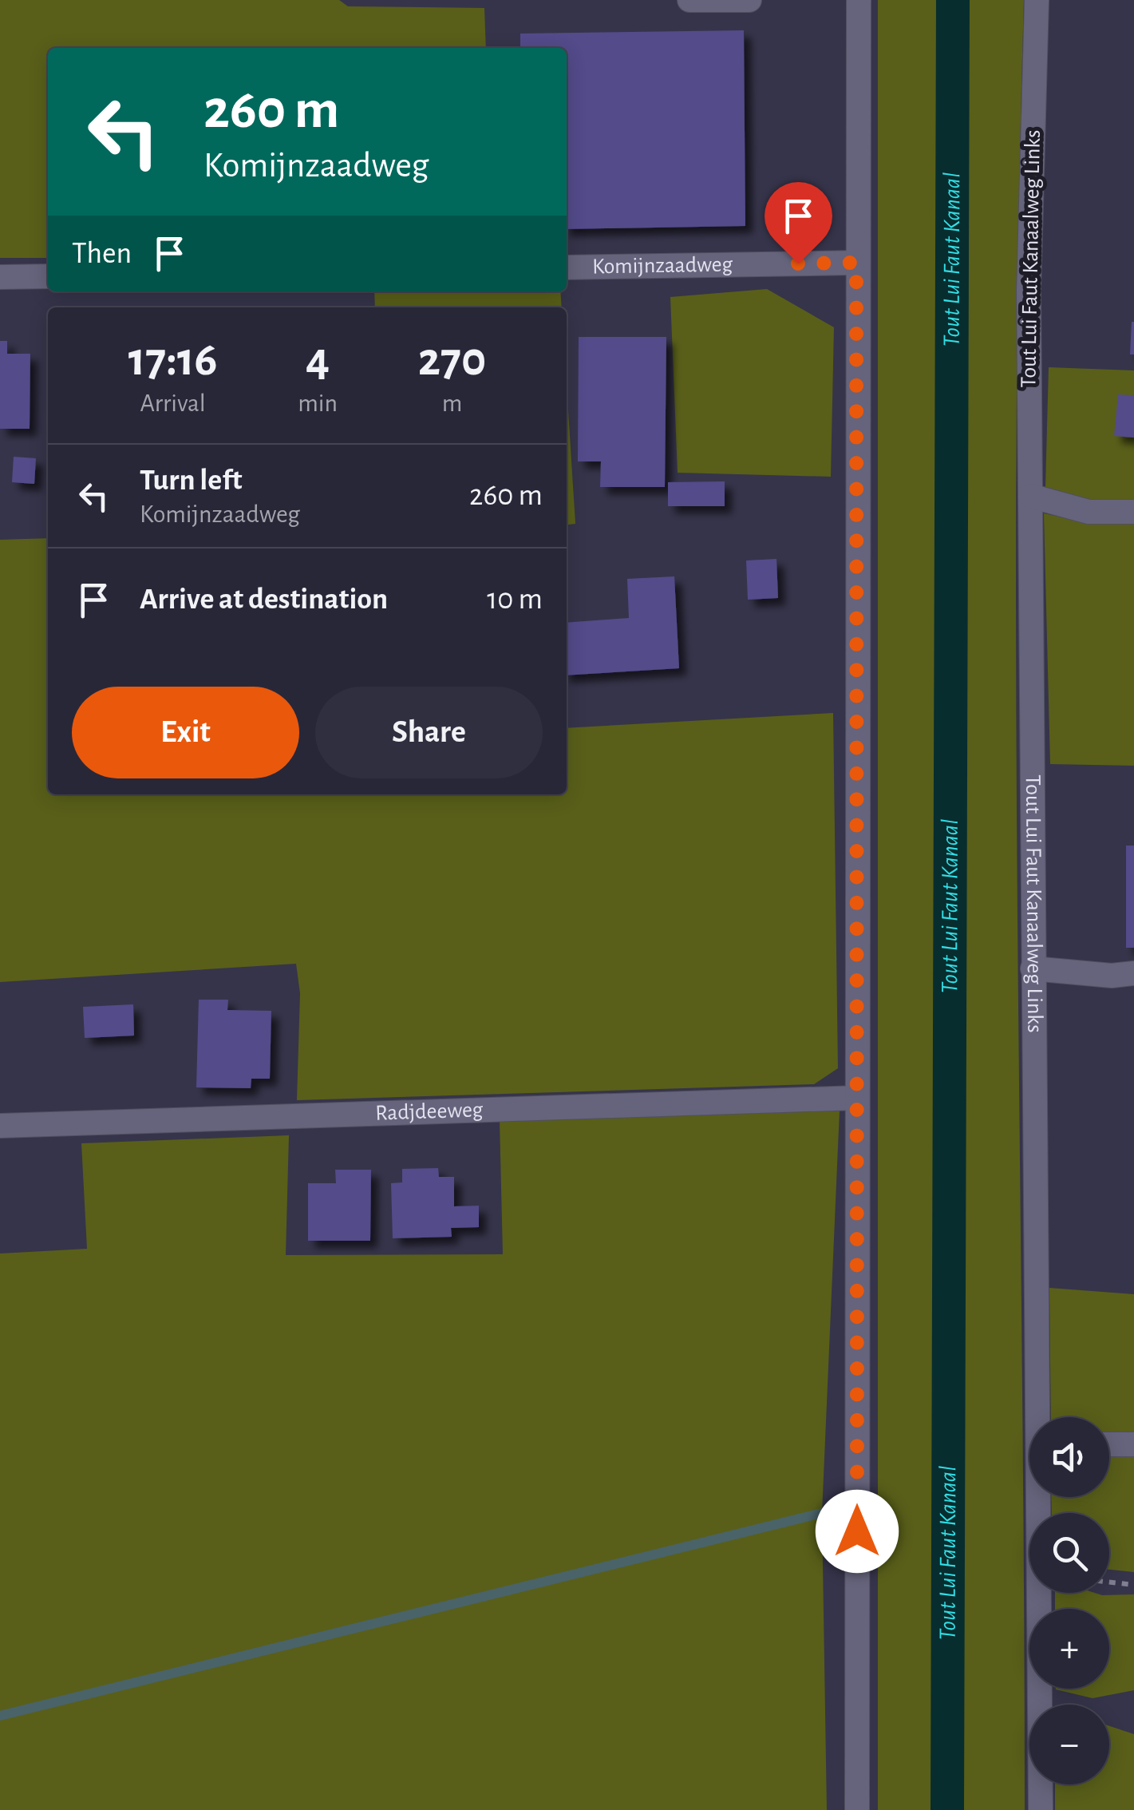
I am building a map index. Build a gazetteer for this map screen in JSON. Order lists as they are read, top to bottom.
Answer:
{
  "streets": {
    "street": ["Tout Lui Faut Kanaalweg Links", "Komijnzaadweg", "Radjdeeweg"]
  },
  "water": ["Tout Lui Faut Kanaal"],
  "page": {
    "turn": ["260 m", "Komijnzaadweg"],
    "then": "Then",
    "eta": [
      "17:16",
      "Arrival",
      "4",
      "min",
      "270",
      "m"
    ],
    "list": [
      {
        "name": "Turn left",
        "note": "Komijnzaadweg",
        "value": "260 m"
      },
      {
        "name": "Arrive at destination",
        "value": "10 m"
      }
    ],
    "buttons": ["Exit", "Share"],
    "map_buttons": ["+", "−"]
  }
}
